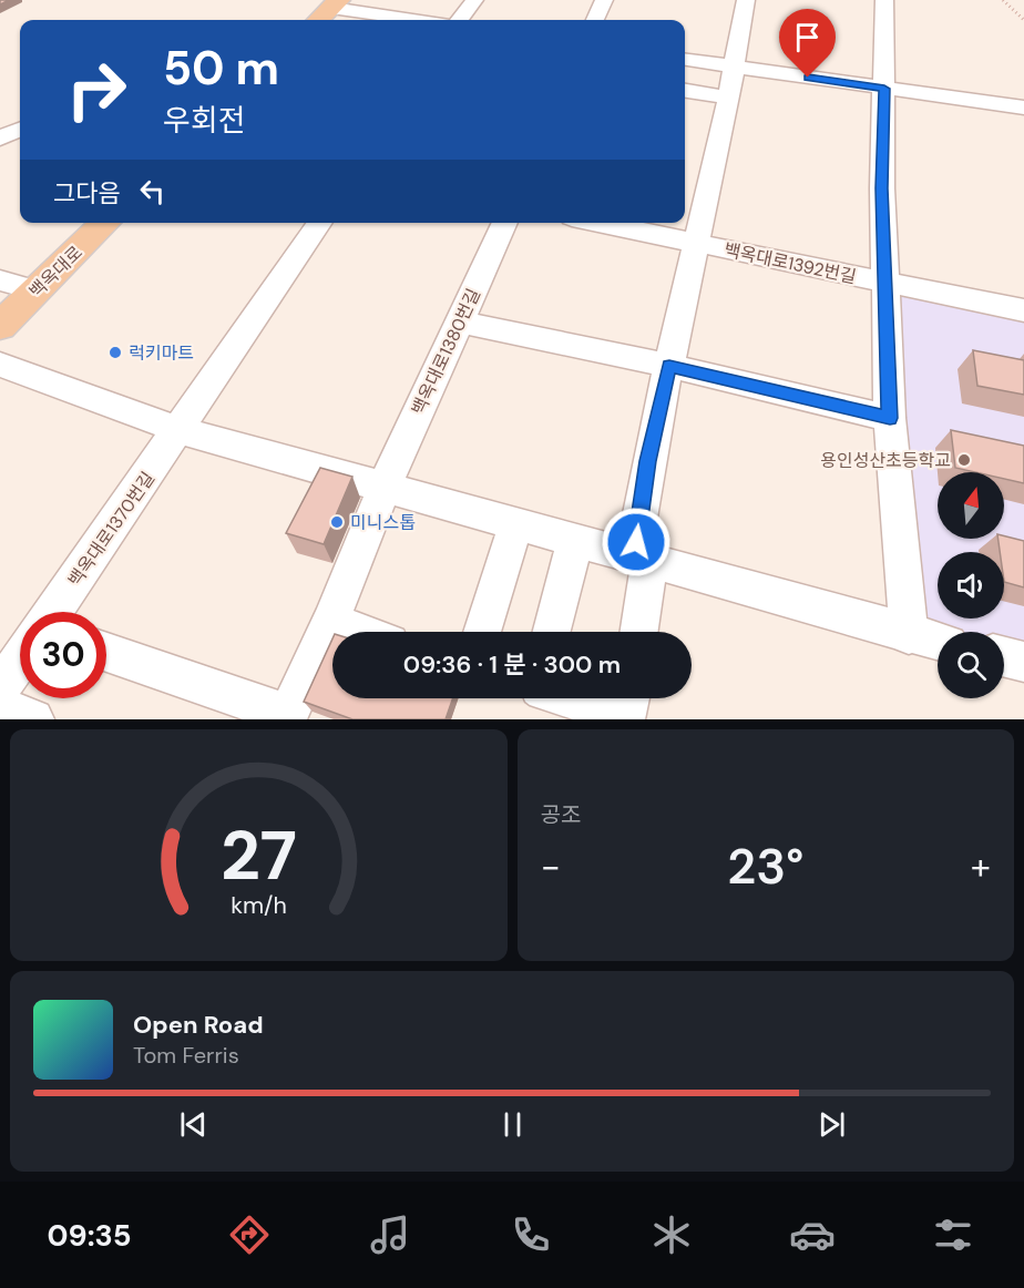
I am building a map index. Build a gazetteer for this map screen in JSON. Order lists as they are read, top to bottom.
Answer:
{
  "streets": {
    "main road": ["백옥대로"],
    "street": ["백옥대로1392번길", "백옥대로1380번길", "백옥대로1370번길"]
  },
  "places": ["럭키마트", "용인성산초등학교", "미니스톱"],
  "north": "top",
  "page": {
    "turn": ["50 m", "우회전"],
    "then": "그다음",
    "limit": "30",
    "trip": "09:36 · 1 분 · 300 m",
    "tile": "공조",
    "heat": ["−", "23°", "+"],
    "song": ["Open Road", "Tom Ferris"],
    "tabs": "09:35",
    "gauge": ["27", "km/h"]
  }
}
